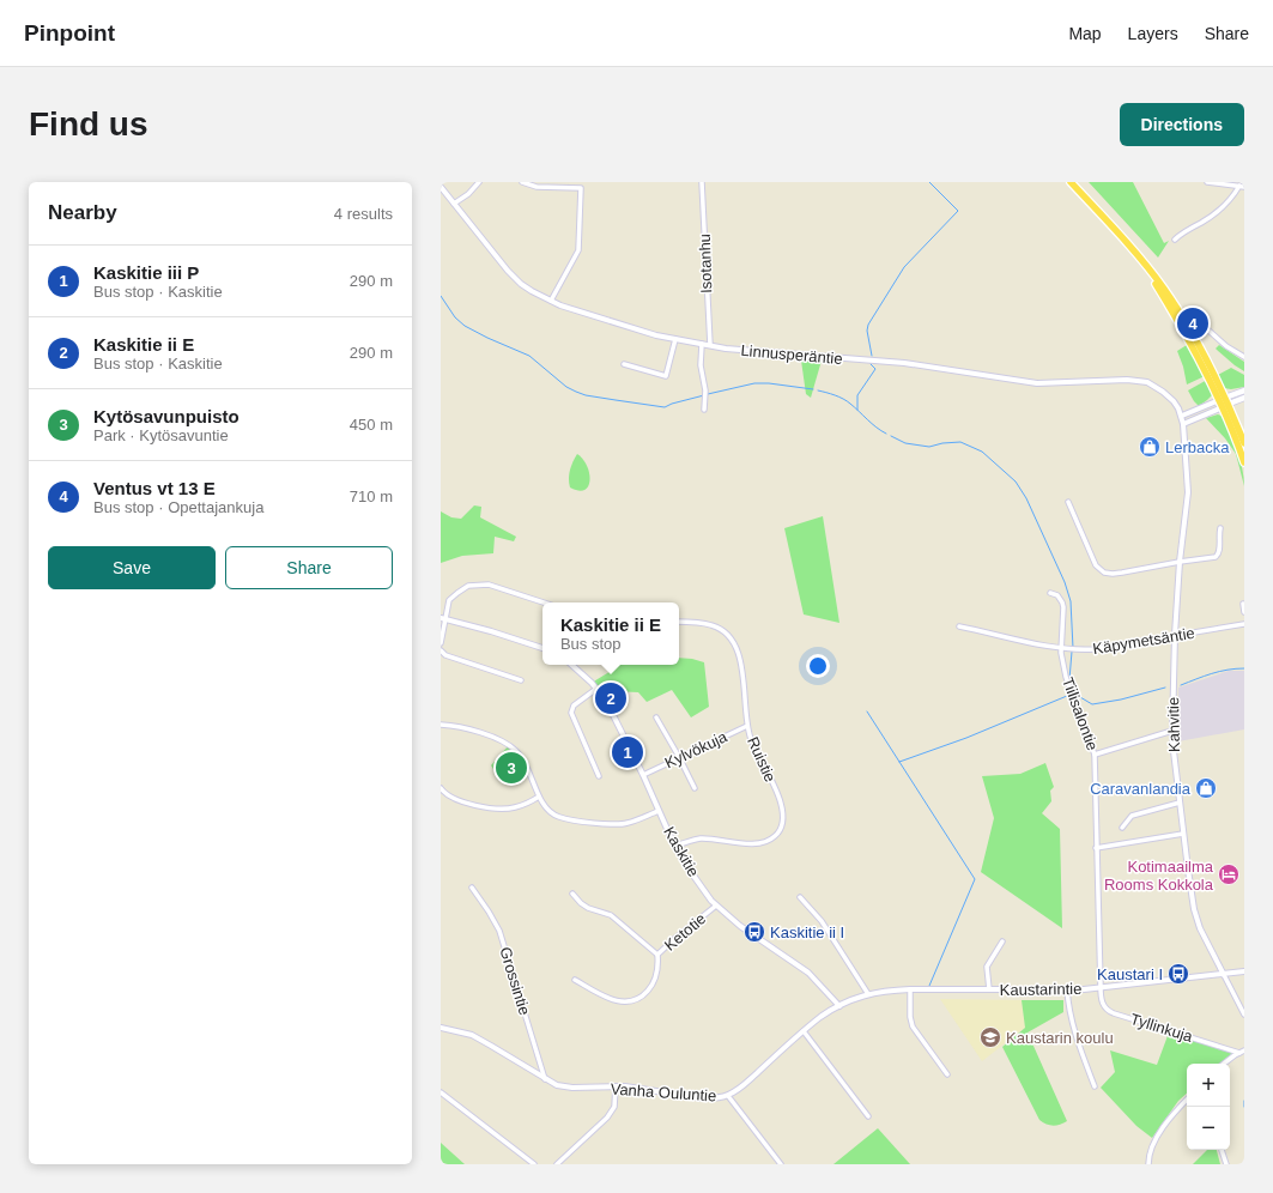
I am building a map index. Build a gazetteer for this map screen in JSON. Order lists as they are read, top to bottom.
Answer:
{
  "streets": {
    "street": [
      "Isotanhu",
      "Linnusperäntie",
      "Käpymetsäntie",
      "Tiilisalontie",
      "Kahvitie",
      "Kylvökuja",
      "Ruistie",
      "Kaskitie",
      "Ketotie",
      "Grossintie",
      "Kaustarintie",
      "Tyllinkuja",
      "Vanha Ouluntie"
    ]
  },
  "crossings": [
    ["Isotanhu", "Linnusperäntie"],
    ["Linnusperäntie", "Kahvitie"],
    ["Käpymetsäntie", "Tiilisalontie"],
    ["Käpymetsäntie", "Kahvitie"],
    ["Tiilisalontie", "Kaustarintie"],
    ["Tiilisalontie", "Tyllinkuja"],
    ["Kahvitie", "Kaustarintie"],
    ["Kylvökuja", "Ruistie"],
    ["Kylvökuja", "Kaskitie"],
    ["Ruistie", "Kaskitie"],
    ["Kaskitie", "Ketotie"],
    ["Kaskitie", "Kaustarintie"],
    ["Kaskitie", "Vanha Ouluntie"],
    ["Grossintie", "Vanha Ouluntie"],
    ["Kaustarintie", "Tyllinkuja"],
    ["Kaustarintie", "Vanha Ouluntie"]
  ],
  "places": {
    "shop": ["Lerbacka", "Caravanlandia"],
    "hotel": ["Kotimaailma Rooms Kokkola"],
    "bus stop": ["Kaskitie ii I", "Kaustari I"],
    "school or university": ["Kaustarin koulu"]
  },
  "page": {
    "header": "Pinpoint",
    "nav": ["Map", "Layers", "Share"],
    "buttons": [
      "Directions",
      ["Save", "Share"]
    ],
    "title": "Find us",
    "heading": ["Nearby", "4 results"],
    "list": [
      {
        "mark": "1",
        "name": "Kaskitie iii P",
        "note": "Bus stop · Kaskitie",
        "value": "290 m"
      },
      {
        "mark": "2",
        "name": "Kaskitie ii E",
        "note": "Bus stop · Kaskitie",
        "value": "290 m"
      },
      {
        "mark": "3",
        "name": "Kytösavunpuisto",
        "note": "Park · Kytösavuntie",
        "value": "450 m"
      },
      {
        "mark": "4",
        "name": "Ventus vt 13 E",
        "note": "Bus stop · Opettajankuja",
        "value": "710 m"
      }
    ],
    "pins": [
      "4",
      "2",
      "1",
      "3"
    ],
    "popup": ["Kaskitie ii E", "Bus stop"],
    "map_buttons": ["+", "−"]
  }
}
